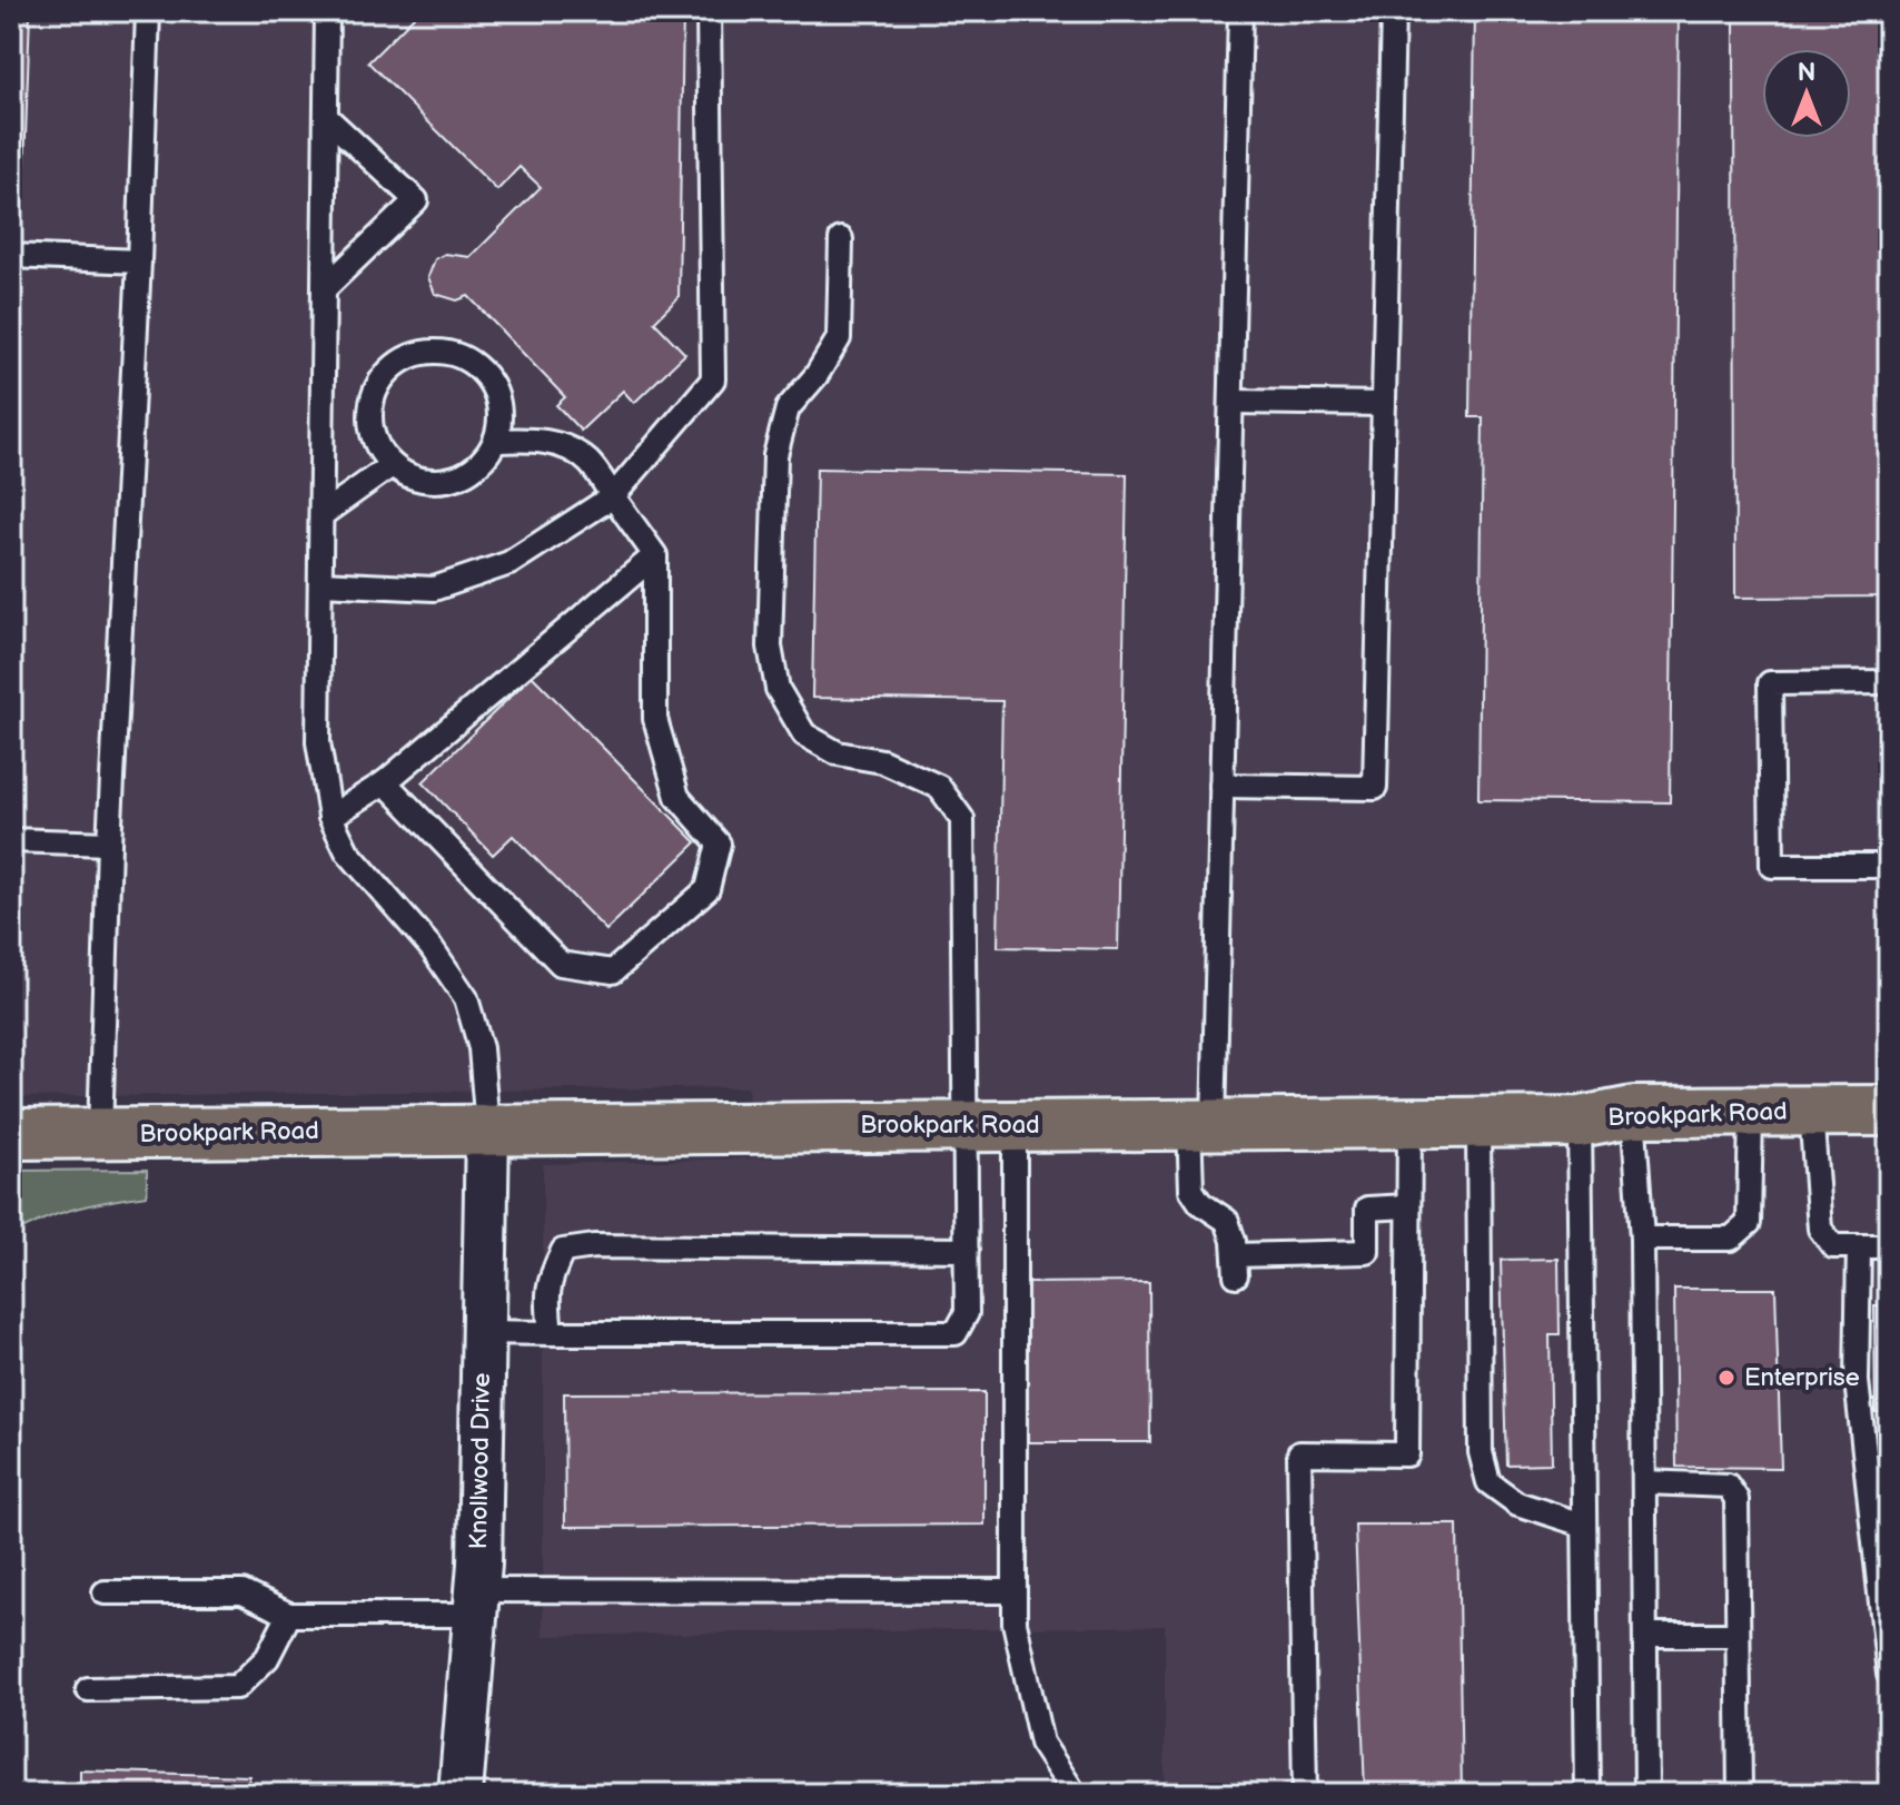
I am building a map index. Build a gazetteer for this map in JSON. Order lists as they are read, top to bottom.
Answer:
{
  "streets": {
    "main road": ["Brookpark Road"],
    "street": ["Knollwood Drive"]
  },
  "crossings": [
    ["Brookpark Road", "Knollwood Drive"]
  ],
  "places": ["Enterprise"],
  "north": "top"
}
